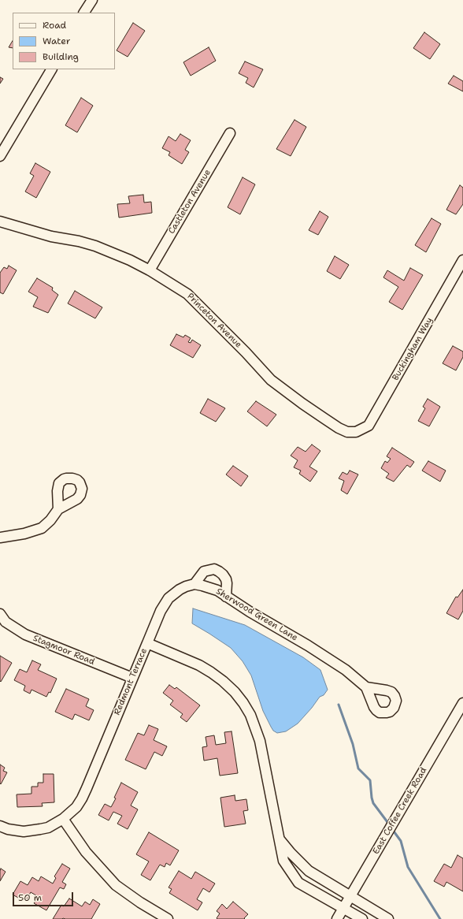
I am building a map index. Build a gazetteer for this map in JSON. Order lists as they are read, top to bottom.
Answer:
{
  "streets": {
    "street": [
      "Castleton Avenue",
      "Princeton Avenue",
      "Buckingham Way",
      "Sherwood Green Lane",
      "Stagmoor Road",
      "Redmont Terrace",
      "East Coffee Creek Road"
    ]
  },
  "crossings": [
    ["Castleton Avenue", "Princeton Avenue"],
    ["Princeton Avenue", "Buckingham Way"],
    ["Stagmoor Road", "Redmont Terrace"],
    ["Redmont Terrace", "East Coffee Creek Road"]
  ],
  "legend": ["Road", "Water", "Building"],
  "scale_bar": "50 m"
}
